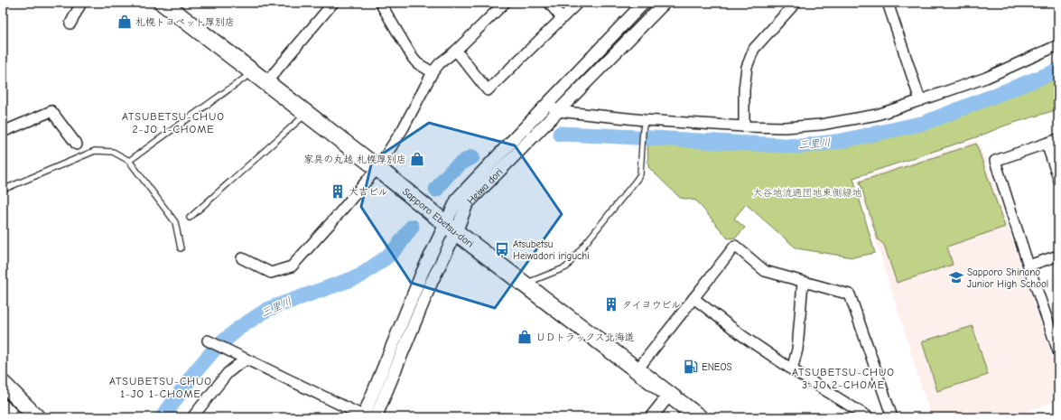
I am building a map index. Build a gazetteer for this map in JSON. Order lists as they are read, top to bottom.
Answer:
{
  "streets": {
    "highway": ["Sapporo Ebetsu-dori"],
    "street": ["Heiwa dori"]
  },
  "crossings": [
    ["Heiwa dori", "Sapporo Ebetsu-dori"]
  ],
  "districts": ["ATSUBETSU-CHUO 2-JO 1-CHOME", "ATSUBETSU-CHUO 3-JO 2-CHOME", "ATSUBETSU-CHUO 1-JO 1-CHOME"],
  "water": ["三里川"],
  "parks": ["大谷地流通団地東側緑地"],
  "places": {
    "shop": ["札幌トヨペット厚別店", "家具の丸越 札幌厚別店", "ＵＤトラックス北海道"],
    "building": ["大吉ビル", "タイヨウビル"],
    "bus stop": ["Atsubetsu Heiwadori iriguchi"],
    "school or university": ["Sapporo Shinano Junior High School"],
    "fuel station": ["ENEOS"]
  }
}
